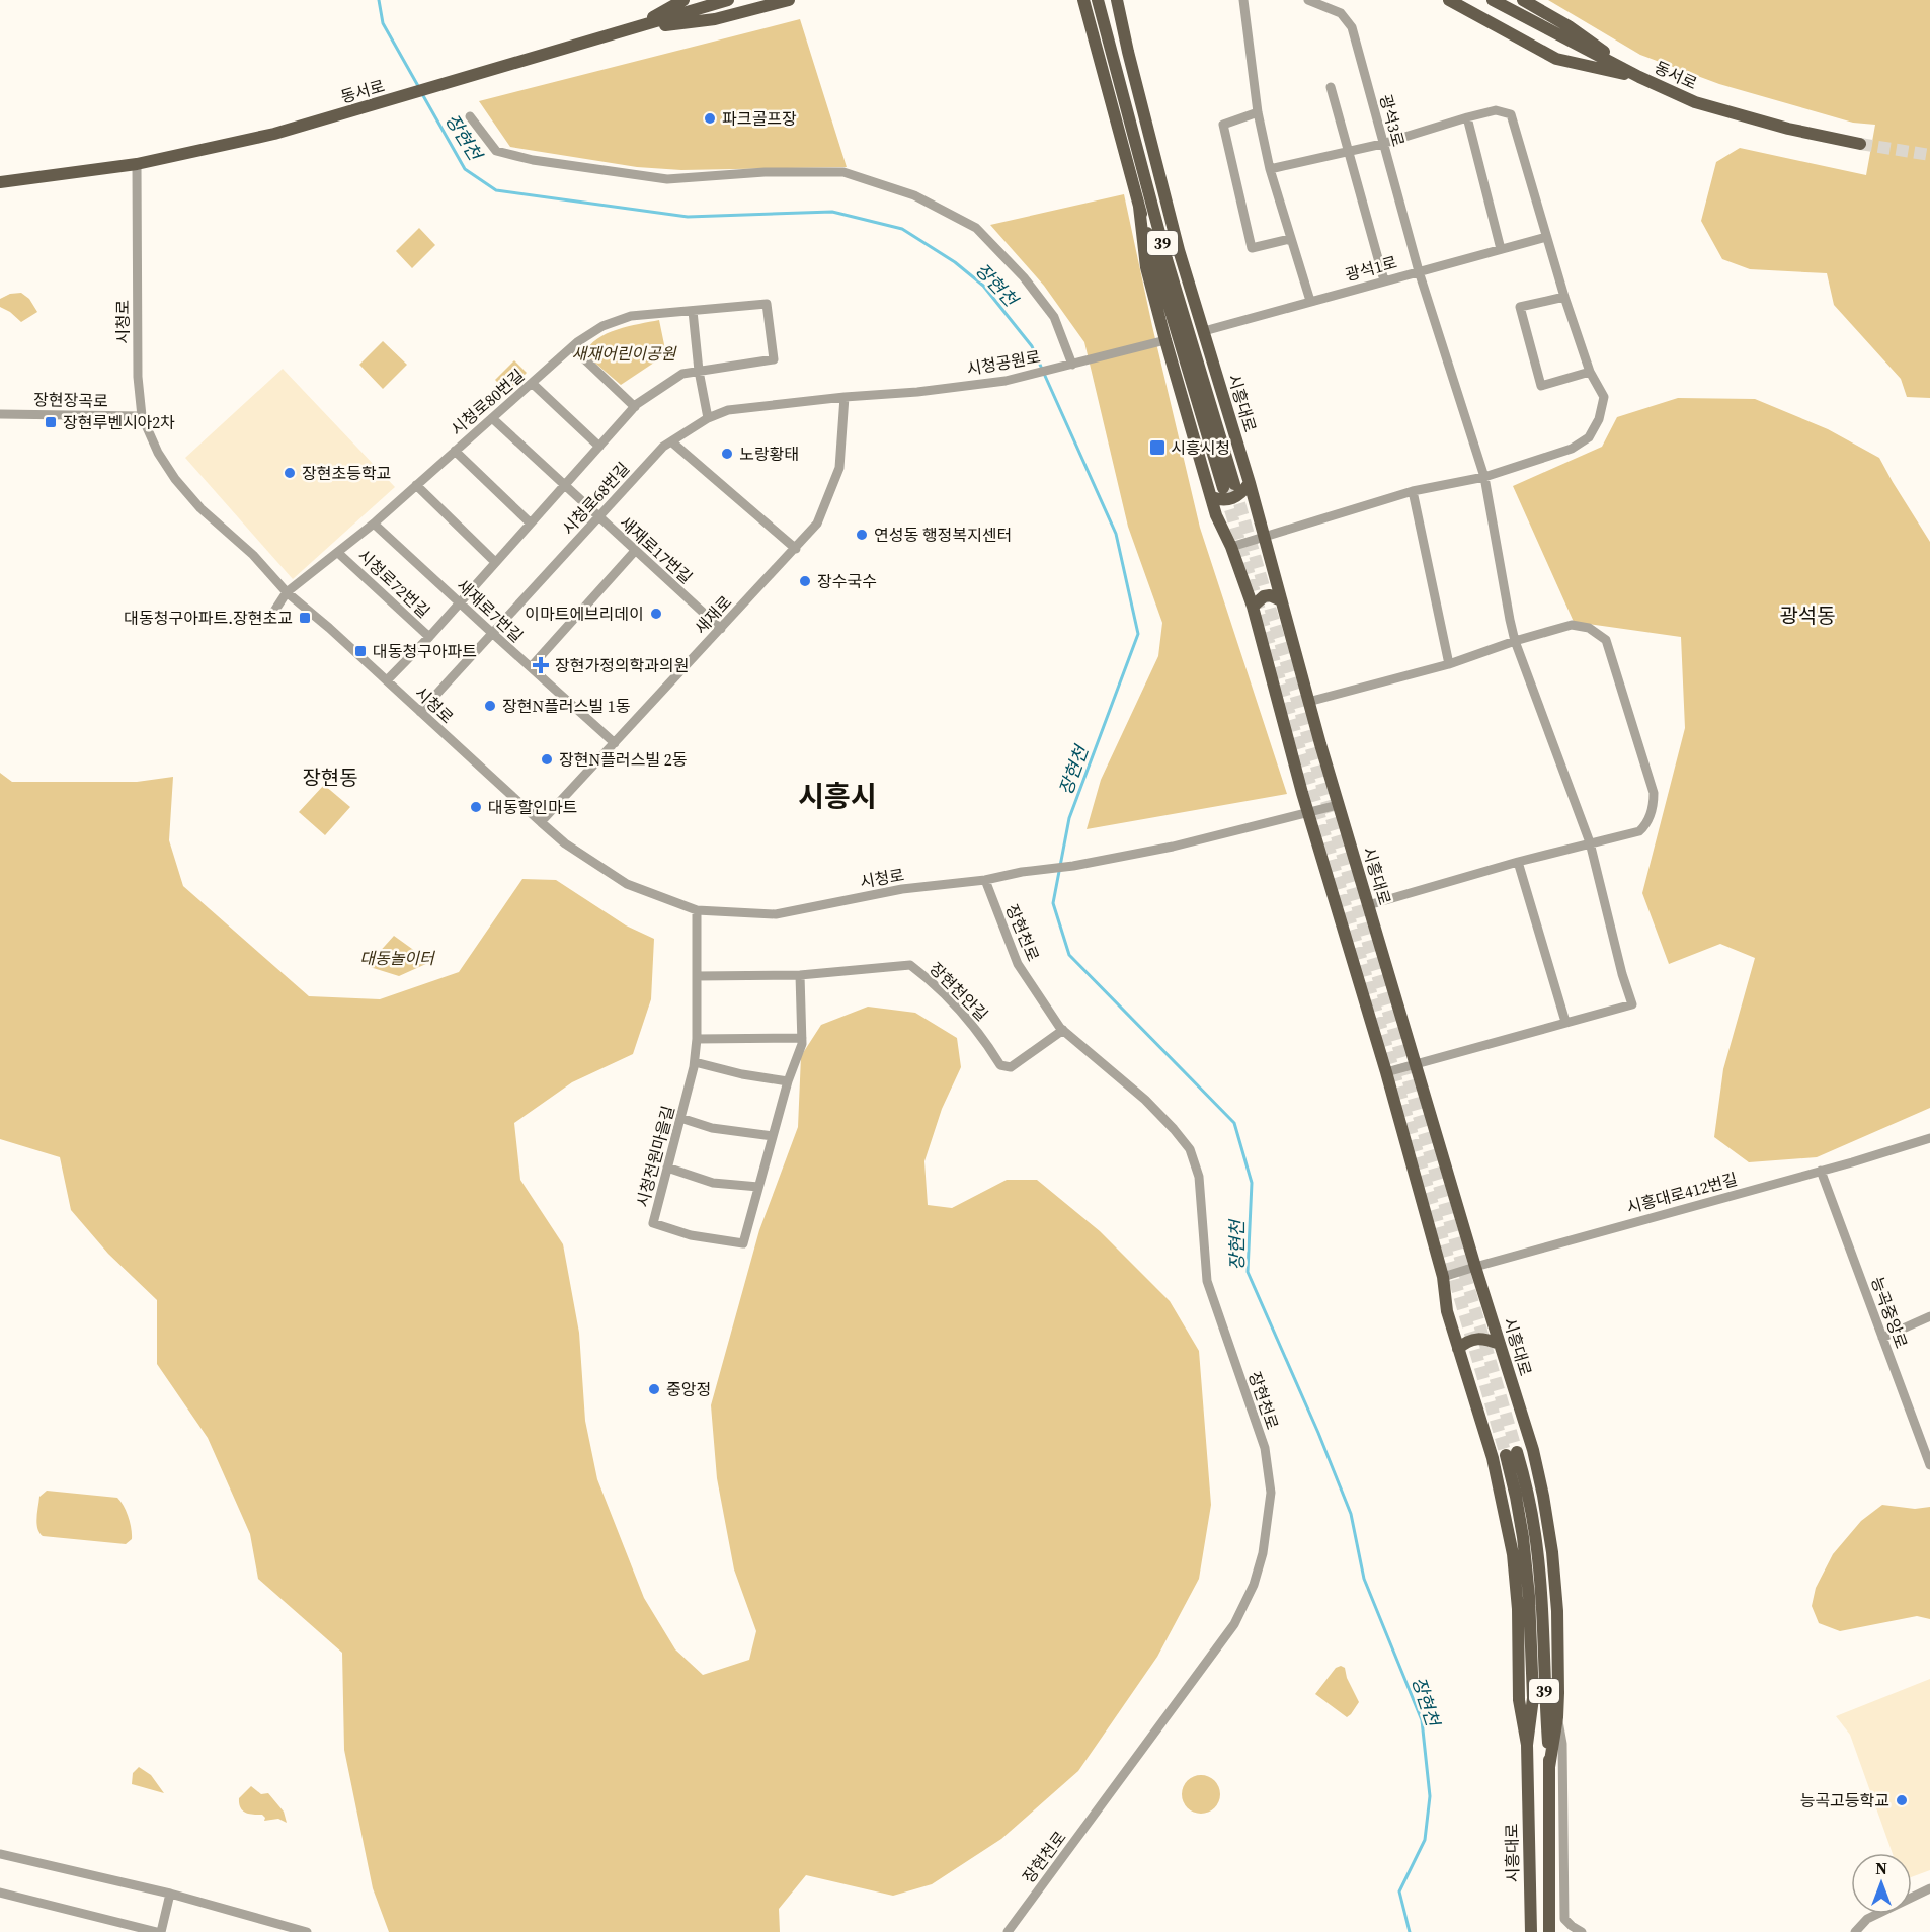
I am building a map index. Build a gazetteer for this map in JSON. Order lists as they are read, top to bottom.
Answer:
{
  "streets": {
    "main road": ["동서로", "39", "시흥대로"],
    "street": [
      "광석3로",
      "광석1로",
      "시청로",
      "시청공원로",
      "장현장곡로",
      "시청로80번길",
      "시청로68번길",
      "새재로17번길",
      "시청로72번길",
      "새재로7번길",
      "새재로",
      "장현천로",
      "장현천안길",
      "시청전원마을길",
      "시흥대로412번길",
      "능곡중앙로"
    ]
  },
  "crossings": [
    ["동서로", "시청로"],
    ["광석3로", "광석1로"],
    ["광석1로", "시흥대로"],
    ["시청로", "장현장곡로"],
    ["시청로", "시청로80번길"],
    ["시청로", "시흥대로"],
    ["시청로", "시청로68번길"],
    ["시청로", "시청로72번길"],
    ["시청로", "새재로"],
    ["시청로", "장현천로"],
    ["시청로", "시청전원마을길"],
    ["시청공원로", "시흥대로"],
    ["시청공원로", "시청로68번길"],
    ["시청공원로", "새재로"],
    ["시청로80번길", "새재로17번길"],
    ["시청로80번길", "시청로72번길"],
    ["시청로80번길", "새재로7번길"],
    ["시흥대로", "시흥대로412번길"],
    ["시청로68번길", "새재로17번길"],
    ["시청로68번길", "새재로7번길"],
    ["시청로68번길", "새재로"],
    ["새재로17번길", "시청로72번길"],
    ["새재로17번길", "새재로"],
    ["시청로72번길", "새재로7번길"],
    ["새재로7번길", "새재로"],
    ["장현천로", "장현천안길"],
    ["장현천안길", "시청전원마을길"],
    ["시흥대로412번길", "능곡중앙로"]
  ],
  "districts": ["광석동", "장현동", "시흥시"],
  "water": ["장현천"],
  "parks": ["새재어린이공원", "대동놀이터"],
  "places": {
    "other": [
      "파크골프장",
      "노랑황태",
      "장현초등학교",
      "연성동 행정복지센터",
      "장수국수",
      "이마트에브리데이",
      "장현N플러스빌 1동",
      "장현N플러스빌 2동",
      "대동할인마트",
      "중앙정",
      "능곡고등학교"
    ],
    "transit": [
      "장현루벤시아2차",
      "시흥시청",
      "대동청구아파트.장현초교",
      "대동청구아파트"
    ],
    "health": ["장현가정의학과의원"]
  },
  "north": "top"
}
